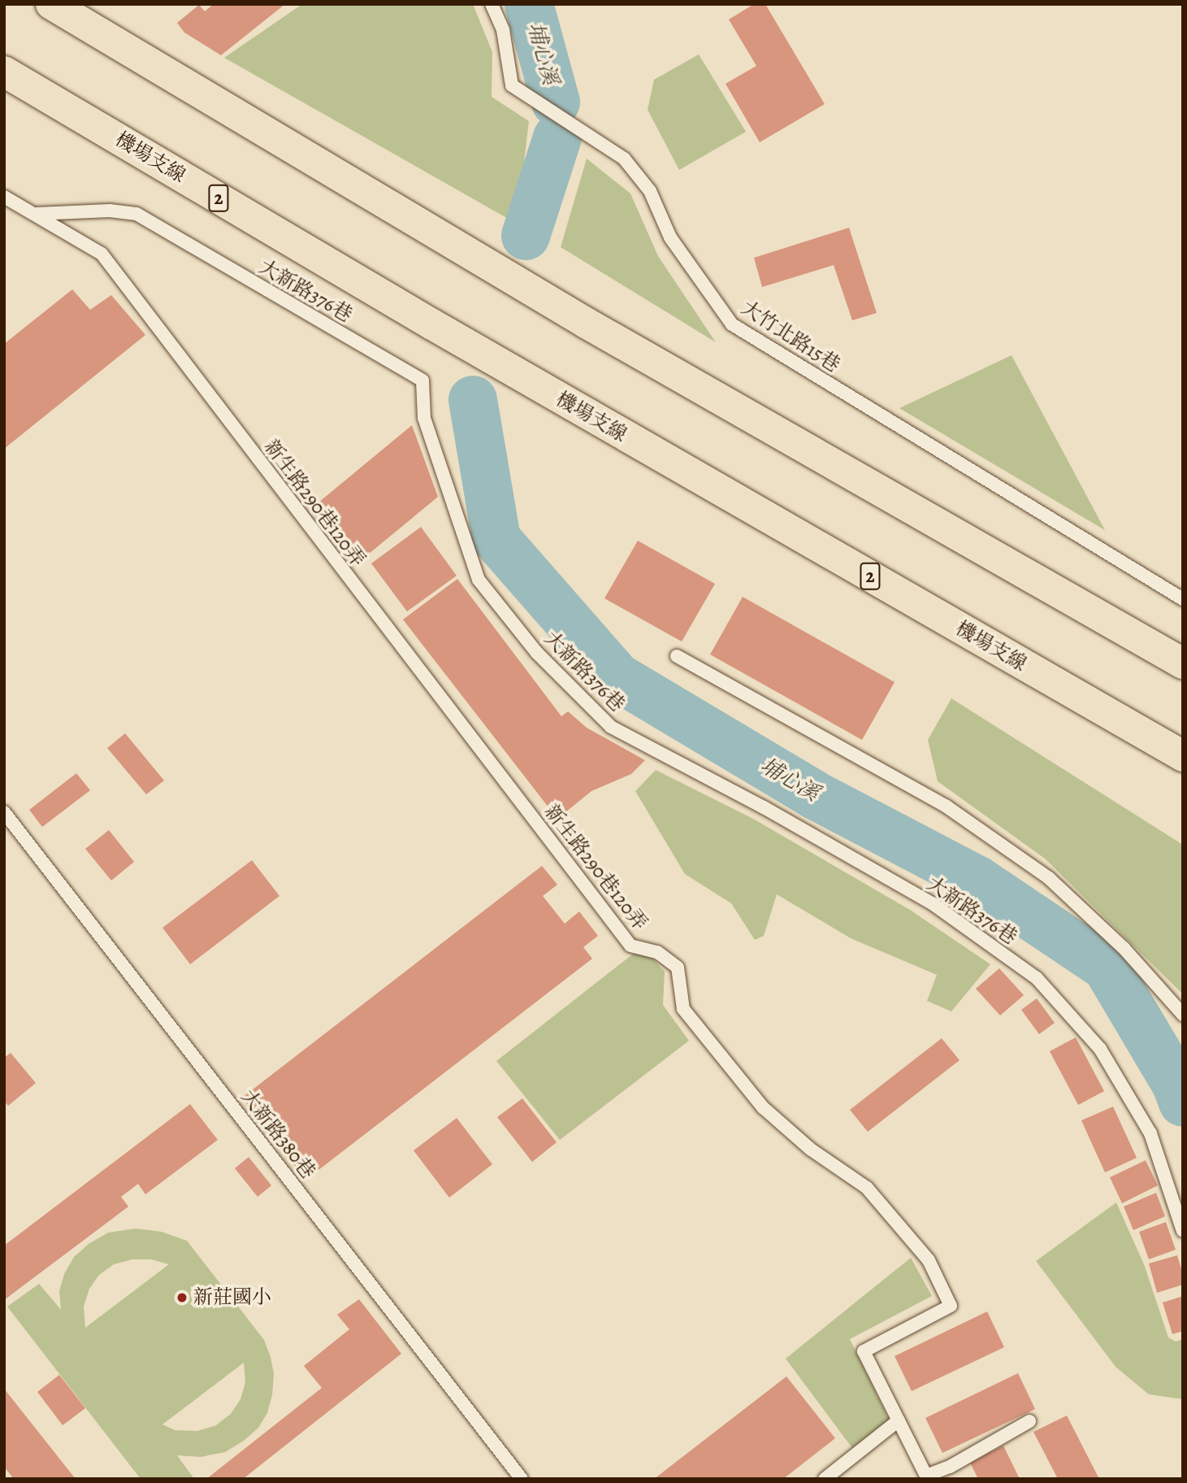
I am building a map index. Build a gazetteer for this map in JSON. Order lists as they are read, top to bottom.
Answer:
{
  "streets": {
    "highway": ["機場支線", "2"],
    "lane": [
      "大新路376巷",
      "大竹北路15巷",
      "新生路290巷120弄",
      "大新路380巷"
    ]
  },
  "crossings": [
    ["大新路376巷", "新生路290巷120弄"]
  ],
  "water": ["埔心溪"],
  "places": ["新莊國小"]
}
